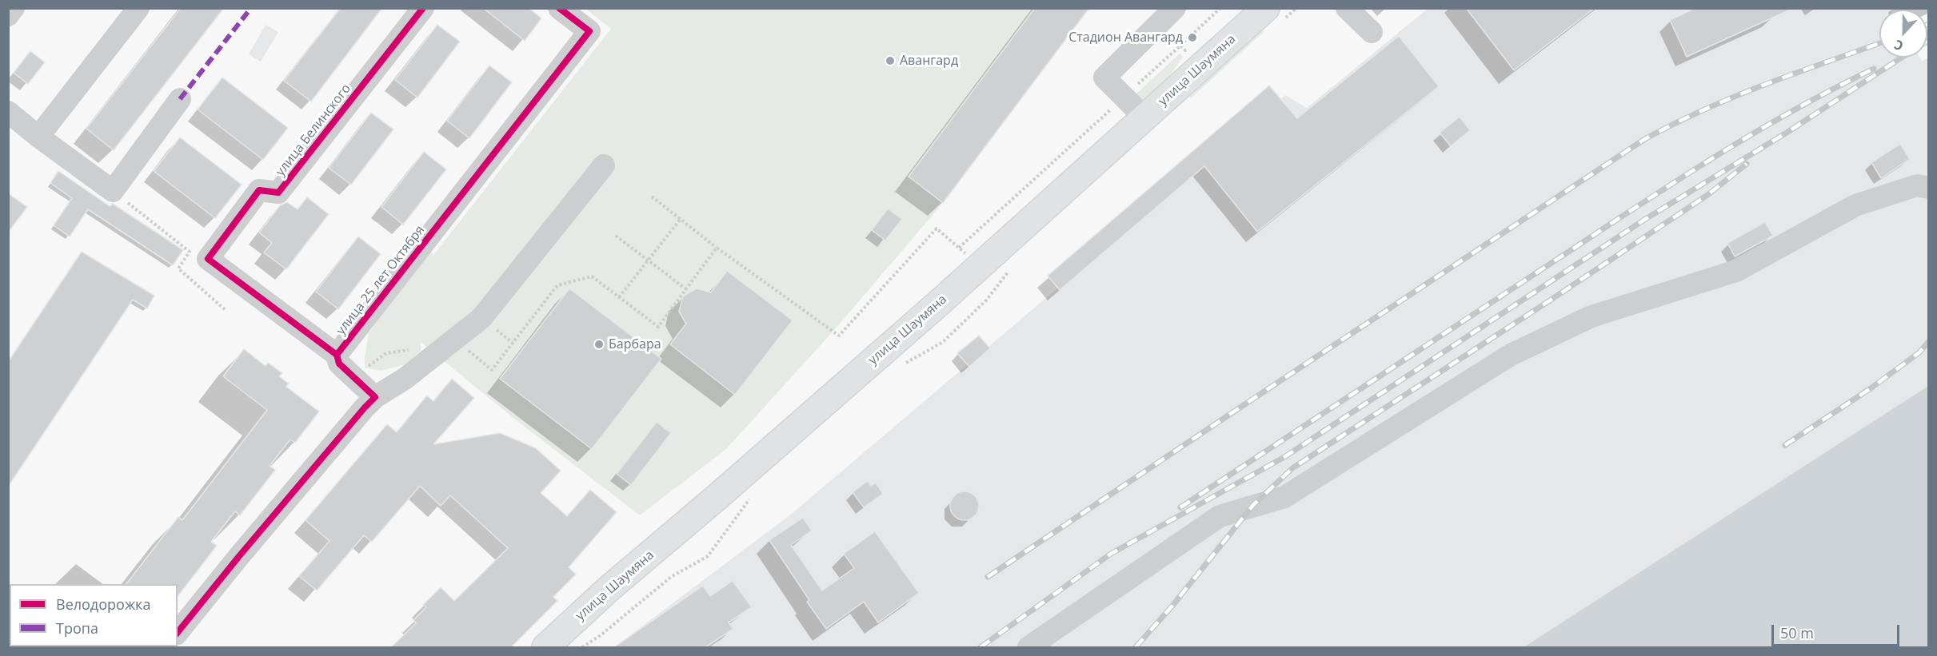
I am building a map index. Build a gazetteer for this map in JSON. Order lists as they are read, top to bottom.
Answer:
{
  "streets": {
    "main road": ["улица Шаумяна"],
    "street": ["улица Белинского", "улица 25 лет Октября"]
  },
  "crossings": [
    ["улица Белинского", "улица 25 лет Октября"]
  ],
  "places": ["Стадион Авангард", "Авангард", "Барбара"],
  "legend": ["Велодорожка", "Тропа"],
  "scale_bar": "50 m",
  "north": "bottom"
}
